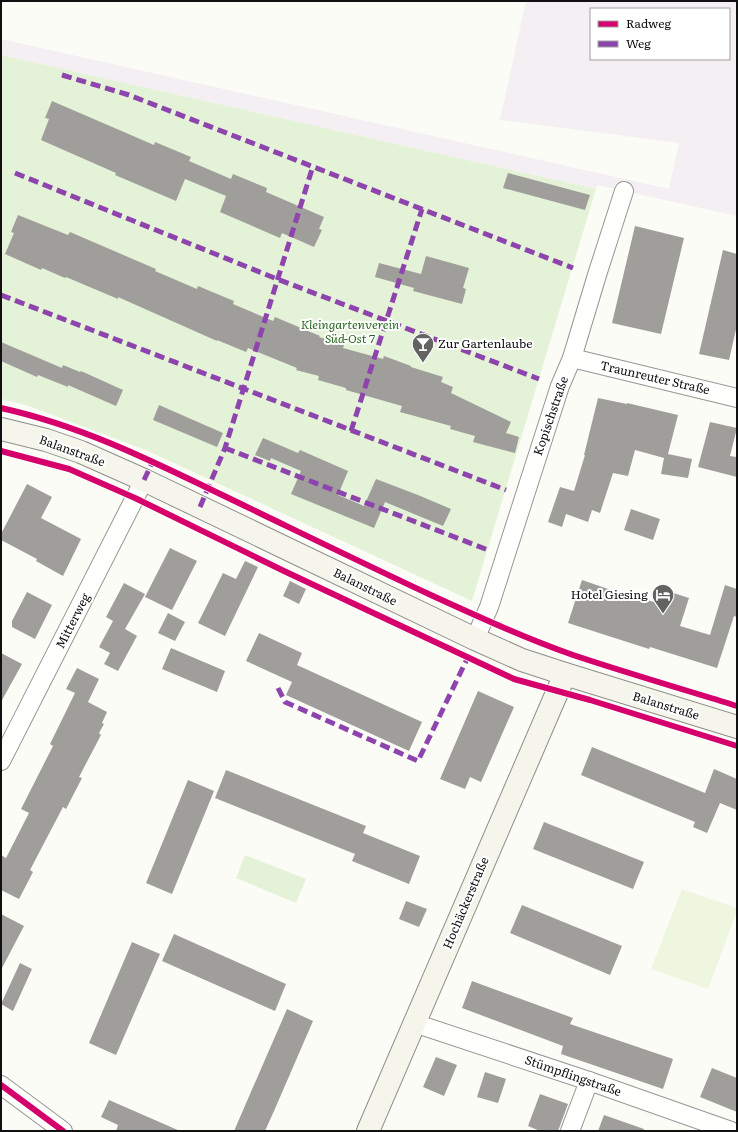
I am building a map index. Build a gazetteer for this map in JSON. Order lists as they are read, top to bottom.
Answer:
{
  "streets": {
    "street": [
      "Traunreuter Straße",
      "Kopischstraße",
      "Balanstraße",
      "Mitterweg",
      "Hochäckerstraße",
      "Stümpflingstraße"
    ]
  },
  "crossings": [
    ["Traunreuter Straße", "Kopischstraße"],
    ["Kopischstraße", "Balanstraße"],
    ["Balanstraße", "Mitterweg"],
    ["Balanstraße", "Hochäckerstraße"],
    ["Hochäckerstraße", "Stümpflingstraße"]
  ],
  "parks": ["Kleingartenverein Süd-Ost 7"],
  "places": {
    "bar": ["Zur Gartenlaube"],
    "hotel": ["Hotel Giesing"]
  },
  "legend": ["Radweg", "Weg"]
}
